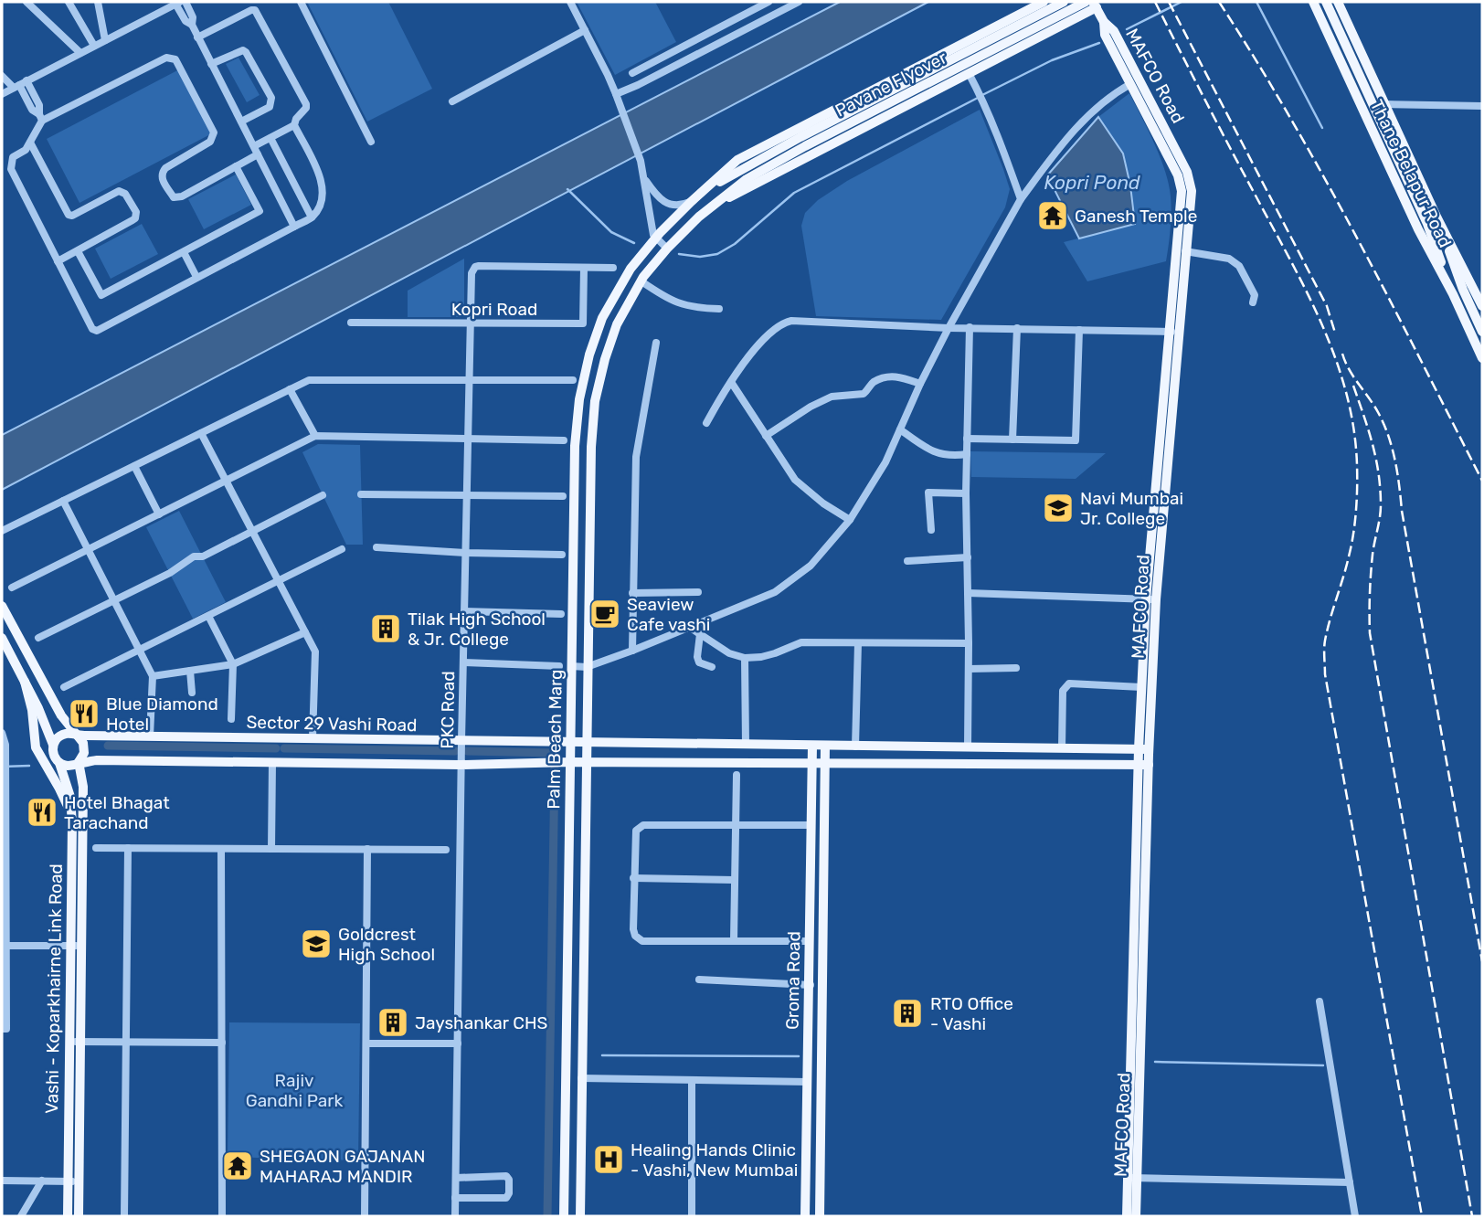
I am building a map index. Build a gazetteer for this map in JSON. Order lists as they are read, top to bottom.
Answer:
{
  "streets": {
    "main road": [
      "MAFCO Road",
      "Pavane Flyover",
      "Thane Belapur Road",
      "Sector 29 Vashi Road",
      "Palm Beach Marg",
      "Groma Road",
      "Vashi - Koparkhairne Link Road"
    ],
    "street": ["Kopri Road", "PKC Road"]
  },
  "crossings": [
    ["MAFCO Road", "Sector 29 Vashi Road"],
    ["Pavane Flyover", "Palm Beach Marg"],
    ["Kopri Road", "PKC Road"],
    ["PKC Road", "Sector 29 Vashi Road"],
    ["Sector 29 Vashi Road", "Palm Beach Marg"],
    ["Sector 29 Vashi Road", "Groma Road"],
    ["Sector 29 Vashi Road", "Vashi - Koparkhairne Link Road"]
  ],
  "water": ["Kopri Pond"],
  "parks": ["Rajiv Gandhi Park"],
  "places": {
    "temple": ["Ganesh Temple", "SHEGAON GAJANAN MAHARAJ MANDIR"],
    "school or university": ["Navi Mumbai Jr. College", "Goldcrest High School"],
    "cafe": ["Seaview Cafe vashi"],
    "building": ["Tilak High School & Jr. College", "RTO Office - Vashi", "Jayshankar CHS"],
    "restaurant": ["Blue Diamond Hotel", "Hotel Bhagat Tarachand"],
    "hospital": ["Healing Hands Clinic - Vashi, New Mumbai"]
  }
}
